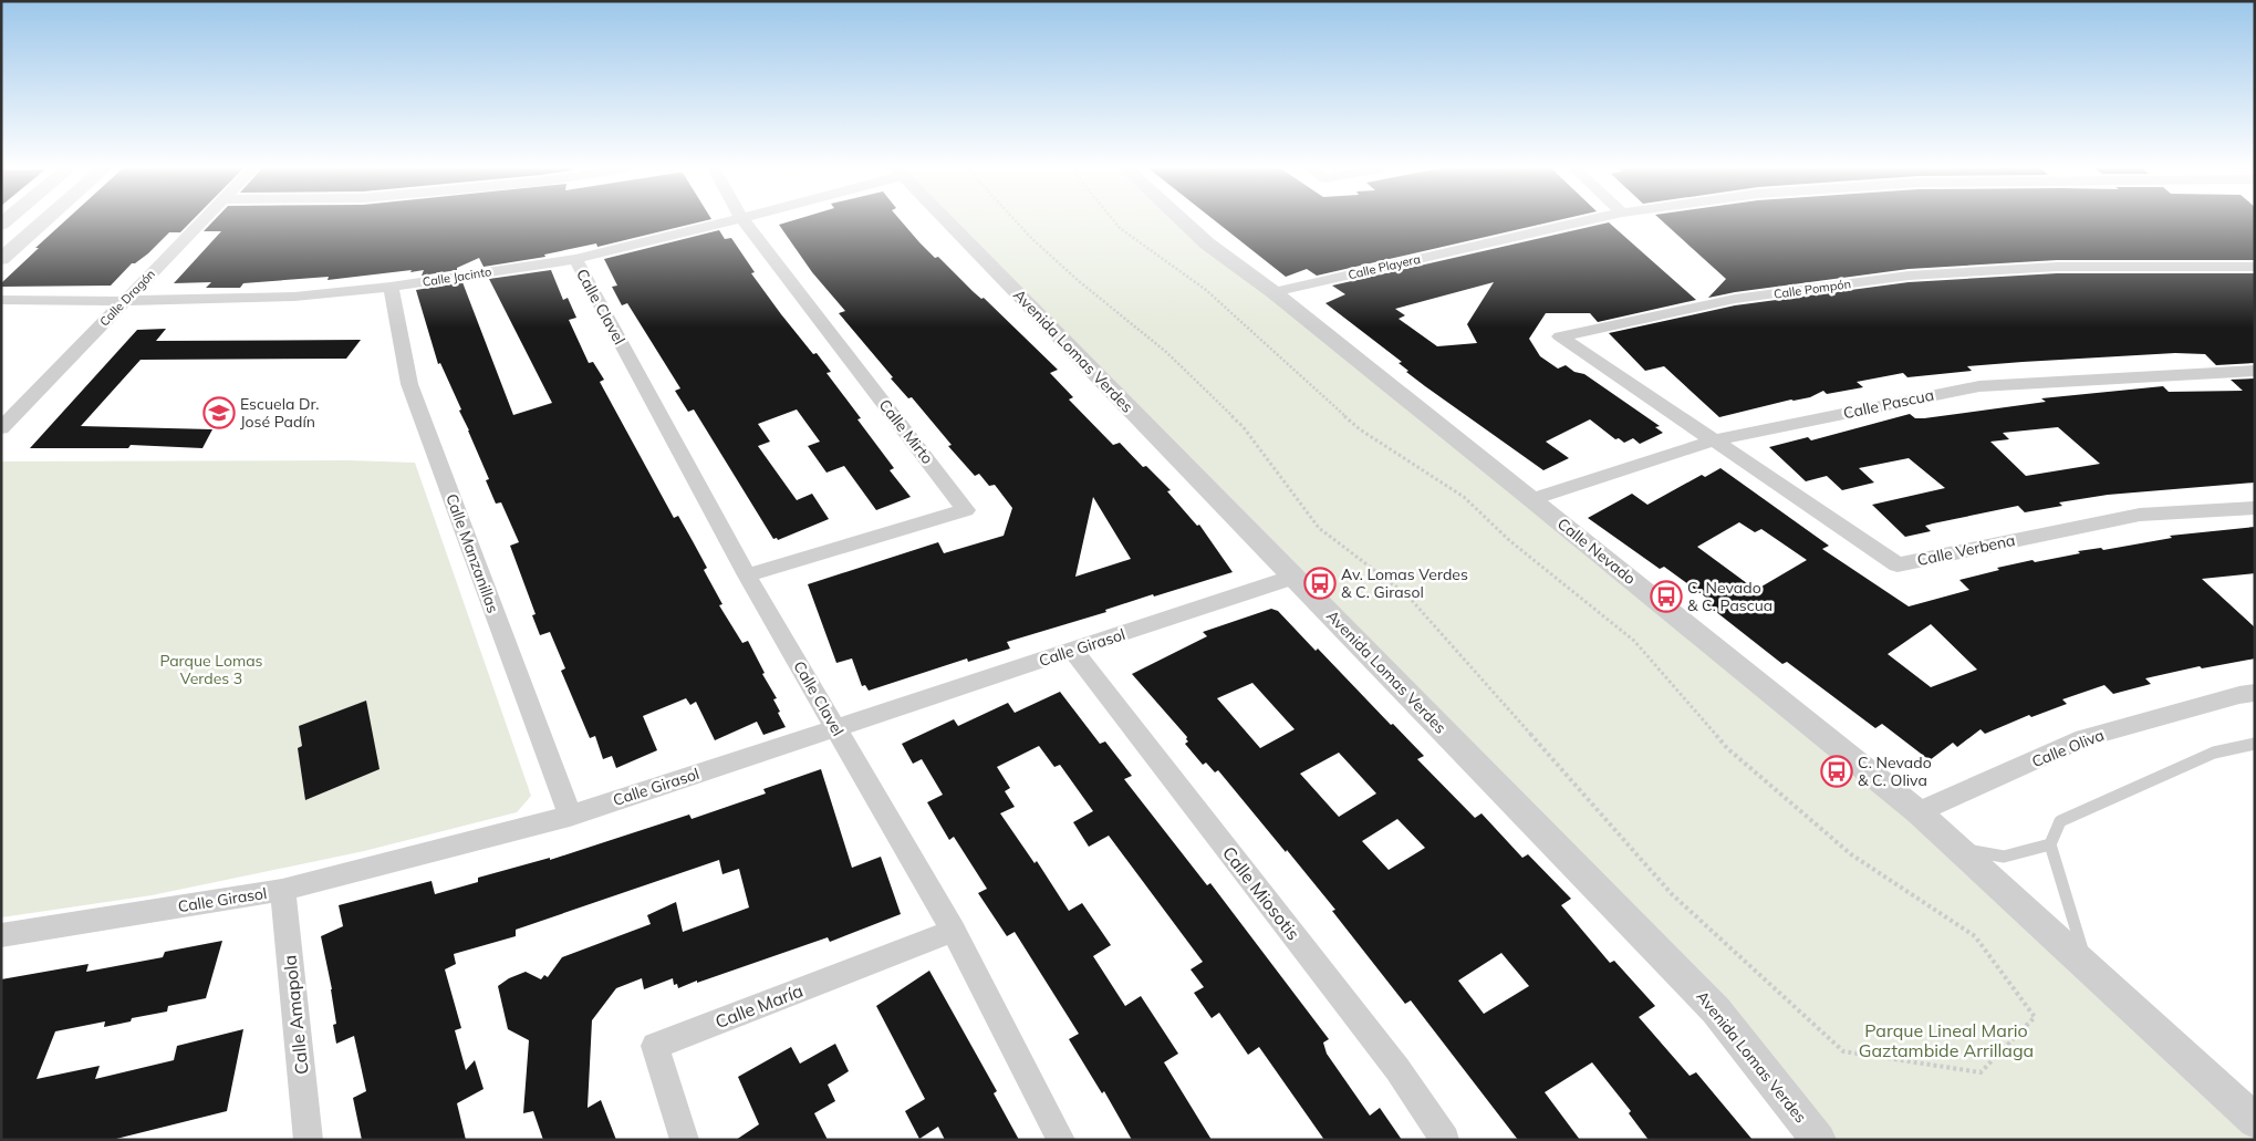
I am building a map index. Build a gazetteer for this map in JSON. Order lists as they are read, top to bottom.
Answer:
{
  "streets": {
    "street": [
      "Calle Playera",
      "Calle Jacinto",
      "Calle Pompón",
      "Calle Dragón",
      "Calle Clavel",
      "Avenida Lomas Verdes",
      "Calle Pascua",
      "Calle Mirto",
      "Calle Verbena",
      "Calle Nevado",
      "Calle Manzanillas",
      "Calle Girasol",
      "Calle Oliva",
      "Calle Miosotis",
      "Calle María",
      "Calle Amapola"
    ]
  },
  "crossings": [
    ["Calle Playera", "Calle Nevado"],
    ["Calle Jacinto", "Calle Dragón"],
    ["Calle Jacinto", "Calle Clavel"],
    ["Calle Jacinto", "Calle Manzanillas"],
    ["Calle Pompón", "Calle Pascua"],
    ["Calle Pompón", "Calle Verbena"],
    ["Calle Clavel", "Calle Mirto"],
    ["Calle Clavel", "Calle Girasol"],
    ["Calle Clavel", "Calle María"],
    ["Avenida Lomas Verdes", "Calle Girasol"],
    ["Calle Pascua", "Calle Verbena"],
    ["Calle Pascua", "Calle Nevado"],
    ["Calle Nevado", "Calle Oliva"],
    ["Calle Manzanillas", "Calle Girasol"],
    ["Calle Girasol", "Calle Miosotis"],
    ["Calle Girasol", "Calle Amapola"]
  ],
  "parks": ["Parque Lomas Verdes 3", "Parque Lineal Mario Gaztambide Arrillaga"],
  "places": {
    "school or university": ["Escuela Dr. José Padín"],
    "bus stop": ["Av. Lomas Verdes & C. Girasol", "C. Nevado & C. Pascua", "C. Nevado & C. Oliva"]
  }
}
